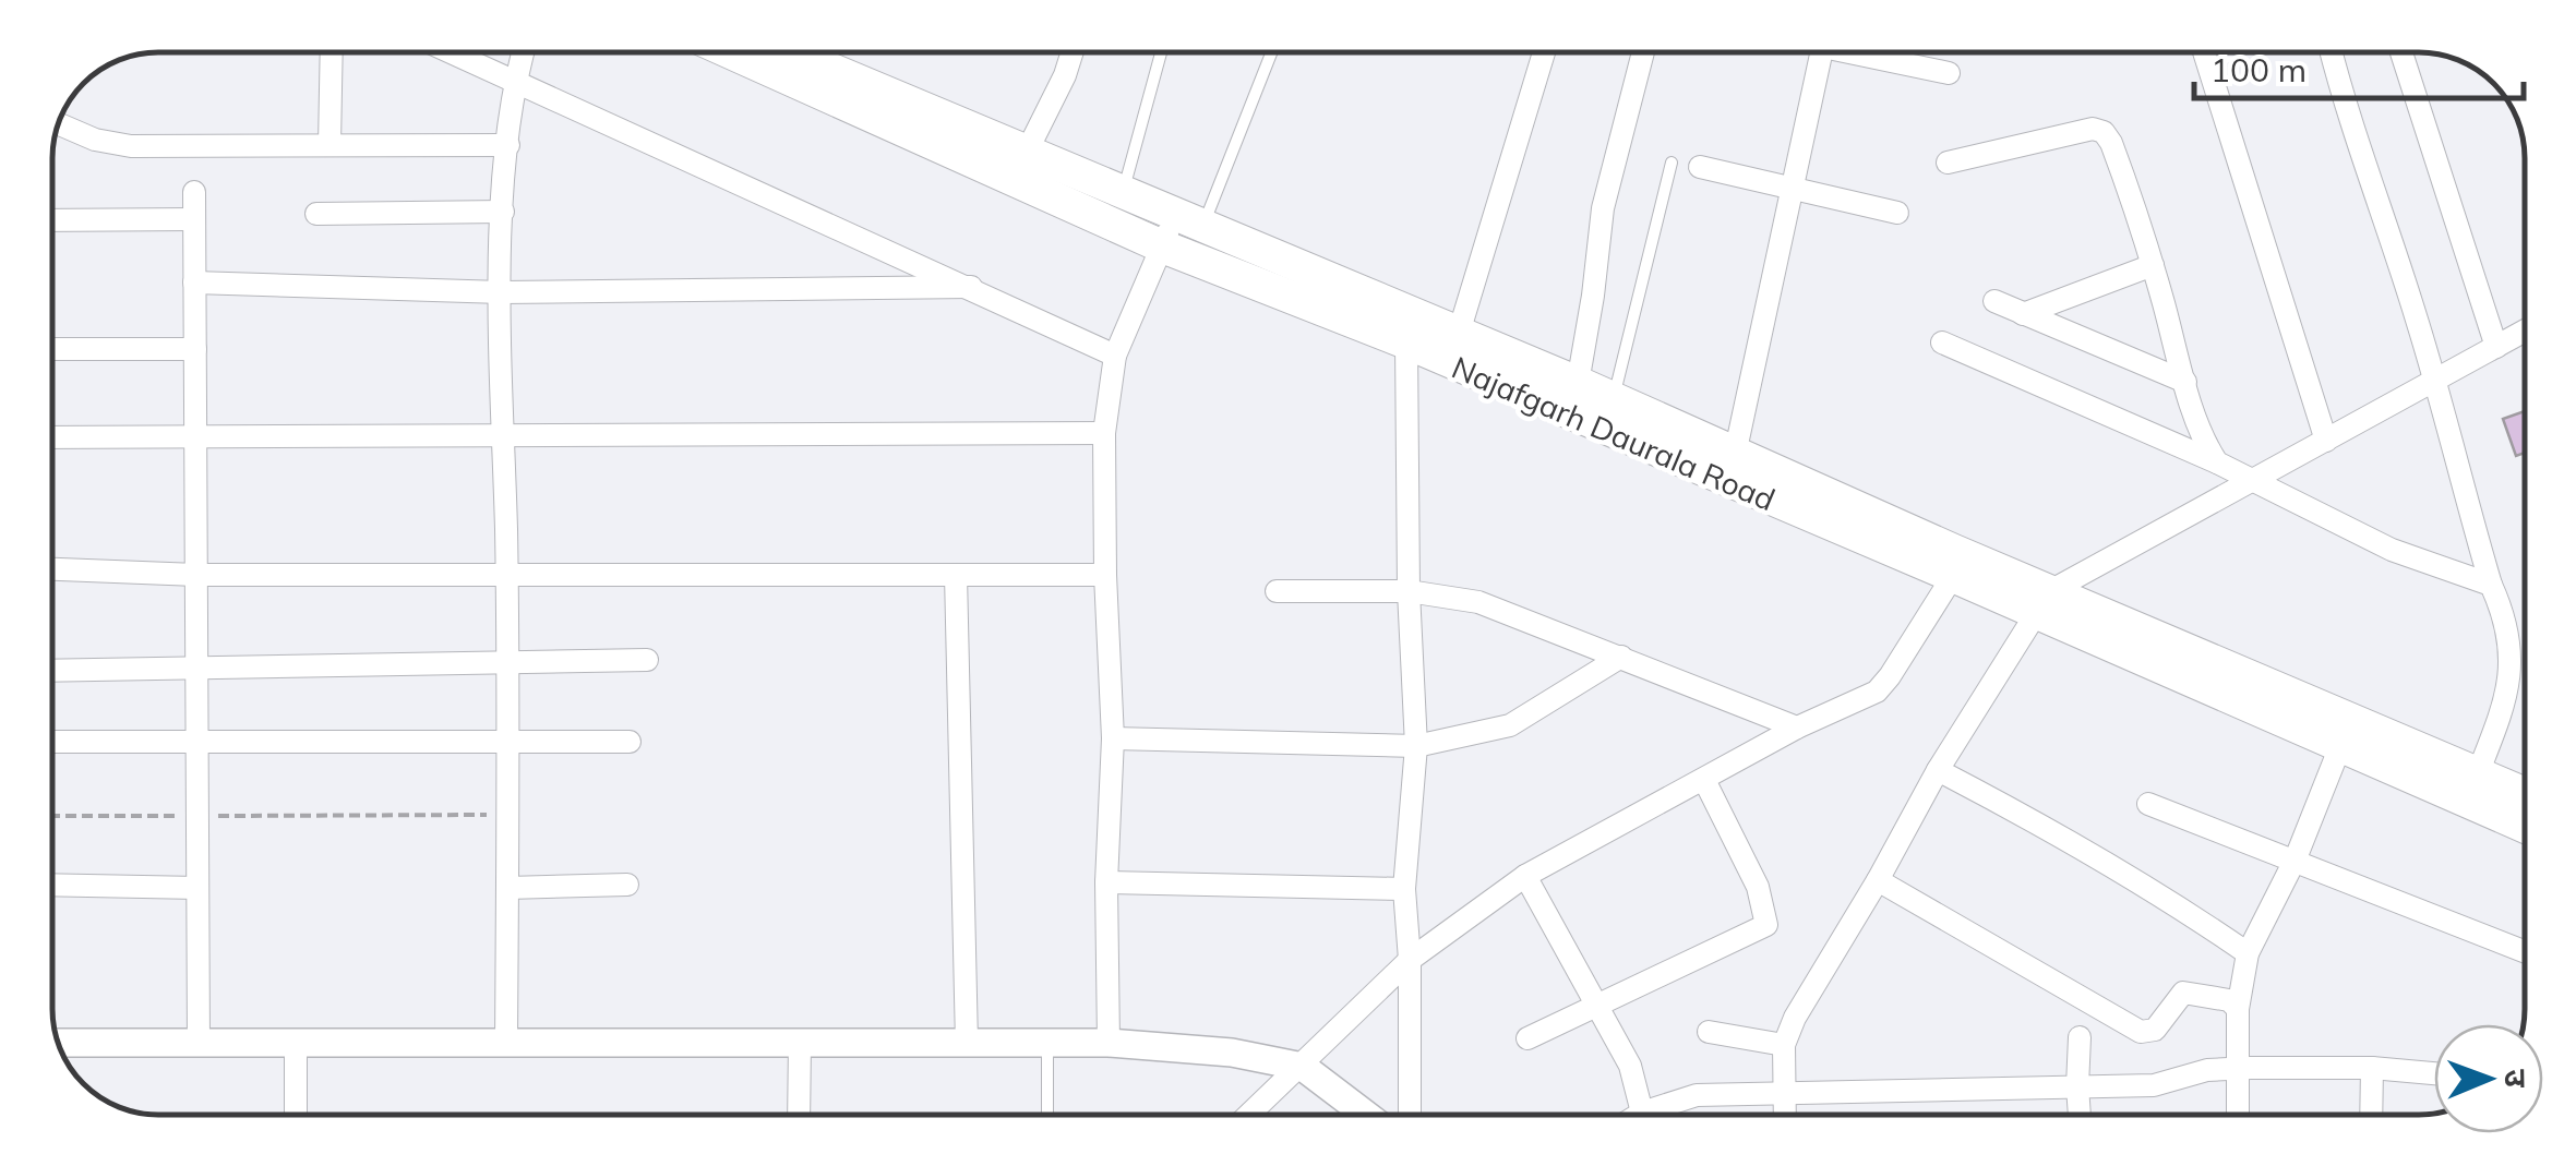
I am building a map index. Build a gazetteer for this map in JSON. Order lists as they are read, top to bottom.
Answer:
{
  "streets": {
    "main road": ["Najafgarh Daurala Road"]
  },
  "scale_bar": "100 m",
  "north": "right"
}
